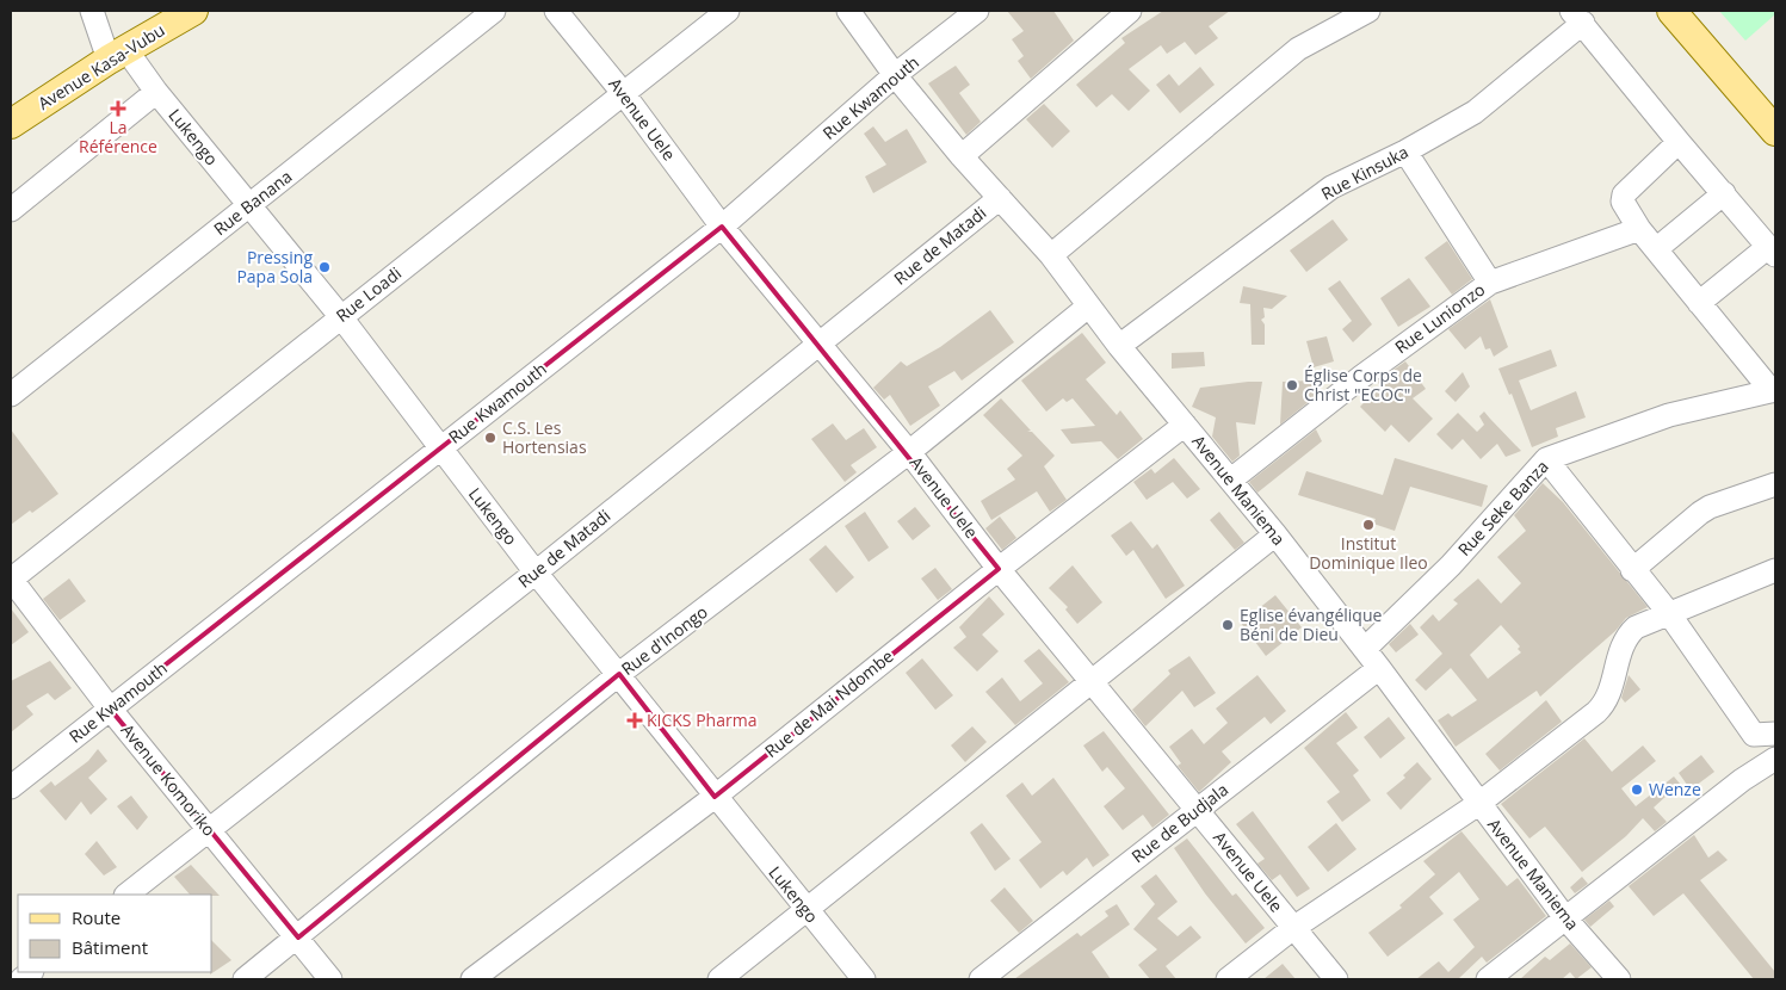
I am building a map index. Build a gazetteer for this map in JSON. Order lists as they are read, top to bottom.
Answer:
{
  "streets": {
    "main road": ["Avenue Kasa-Vubu"],
    "street": [
      "Rue Kwamouth",
      "Avenue Uele",
      "Lukengo",
      "Rue Kinsuka",
      "Rue Banana",
      "Rue de Matadi",
      "Rue Loadi",
      "Rue Lunionzo",
      "Avenue Maniema",
      "Rue Seke Banza",
      "Rue d'Inongo",
      "Rue de Mai Ndombe",
      "Avenue Komoriko",
      "Rue de Budjala"
    ]
  },
  "crossings": [
    ["Avenue Kasa-Vubu", "Lukengo"],
    ["Rue Kwamouth", "Avenue Uele"],
    ["Rue Kwamouth", "Lukengo"],
    ["Rue Kwamouth", "Avenue Maniema"],
    ["Rue Kwamouth", "Avenue Komoriko"],
    ["Avenue Uele", "Rue de Matadi"],
    ["Avenue Uele", "Rue Loadi"],
    ["Avenue Uele", "Rue d'Inongo"],
    ["Avenue Uele", "Rue de Mai Ndombe"],
    ["Avenue Uele", "Rue de Budjala"],
    ["Lukengo", "Rue Banana"],
    ["Lukengo", "Rue de Matadi"],
    ["Lukengo", "Rue Loadi"],
    ["Lukengo", "Rue d'Inongo"],
    ["Lukengo", "Rue de Mai Ndombe"],
    ["Rue Kinsuka", "Avenue Maniema"],
    ["Rue de Matadi", "Avenue Maniema"],
    ["Rue de Matadi", "Avenue Komoriko"],
    ["Rue Loadi", "Avenue Komoriko"],
    ["Rue Lunionzo", "Avenue Maniema"],
    ["Avenue Maniema", "Rue Seke Banza"],
    ["Avenue Maniema", "Rue d'Inongo"],
    ["Avenue Maniema", "Rue de Mai Ndombe"],
    ["Avenue Maniema", "Rue de Budjala"],
    ["Rue d'Inongo", "Avenue Komoriko"]
  ],
  "places": {
    "health": ["La Référence", "KICKS Pharma"],
    "other": [
      "Pressing Papa Sola",
      "Église Corps de Christ \"ECOC\"",
      "C.S. Les Hortensias",
      "Institut Dominique Ileo",
      "Eglise évangélique Béni de Dieu",
      "Wenze"
    ]
  },
  "legend": ["Route", "Bâtiment"]
}
